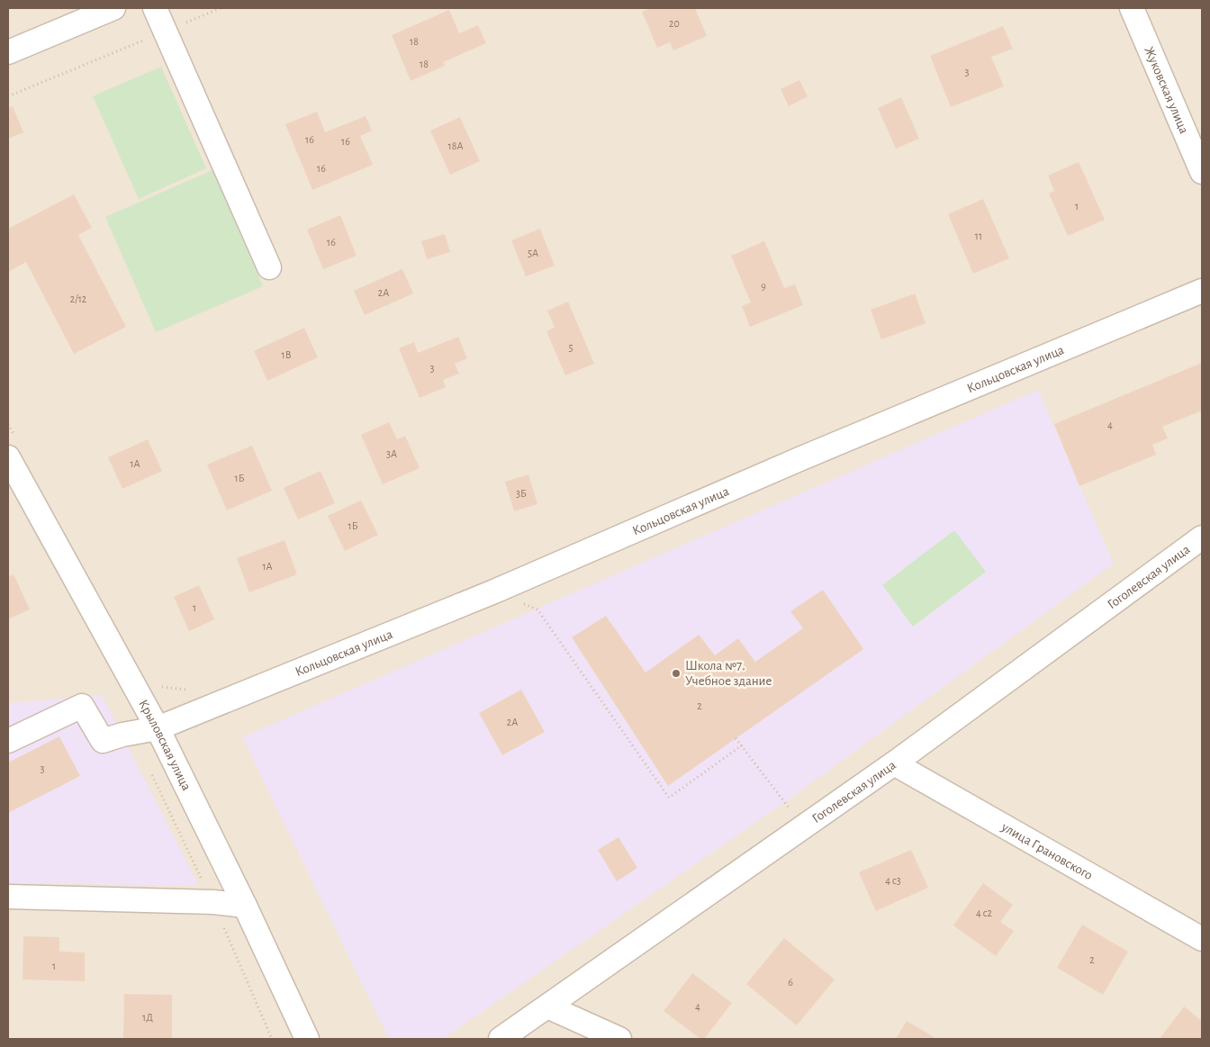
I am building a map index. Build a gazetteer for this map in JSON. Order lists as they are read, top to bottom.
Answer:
{
  "streets": {
    "street": [
      "Жуковская улица",
      "Кольцовская улица",
      "Гоголевская улица",
      "Крыловская улица",
      "улица Грановского"
    ]
  },
  "crossings": [
    ["Кольцовская улица", "Крыловская улица"],
    ["Гоголевская улица", "улица Грановского"]
  ],
  "places": ["Школа №7. Учебное здание"],
  "house_numbers": [
    "20",
    "18",
    "18",
    "3",
    "16",
    "16",
    "18А",
    "16",
    "1",
    "11",
    "16",
    "5А",
    "9",
    "2А",
    "2/12",
    "5",
    "1В",
    "3",
    "4",
    "3А",
    "1А",
    "1Б",
    "3Б",
    "1Б",
    "1А",
    "1",
    "2",
    "2А",
    "3",
    "4 с3",
    "4 с2",
    "2",
    "1",
    "6",
    "4",
    "1Д"
  ]
}
